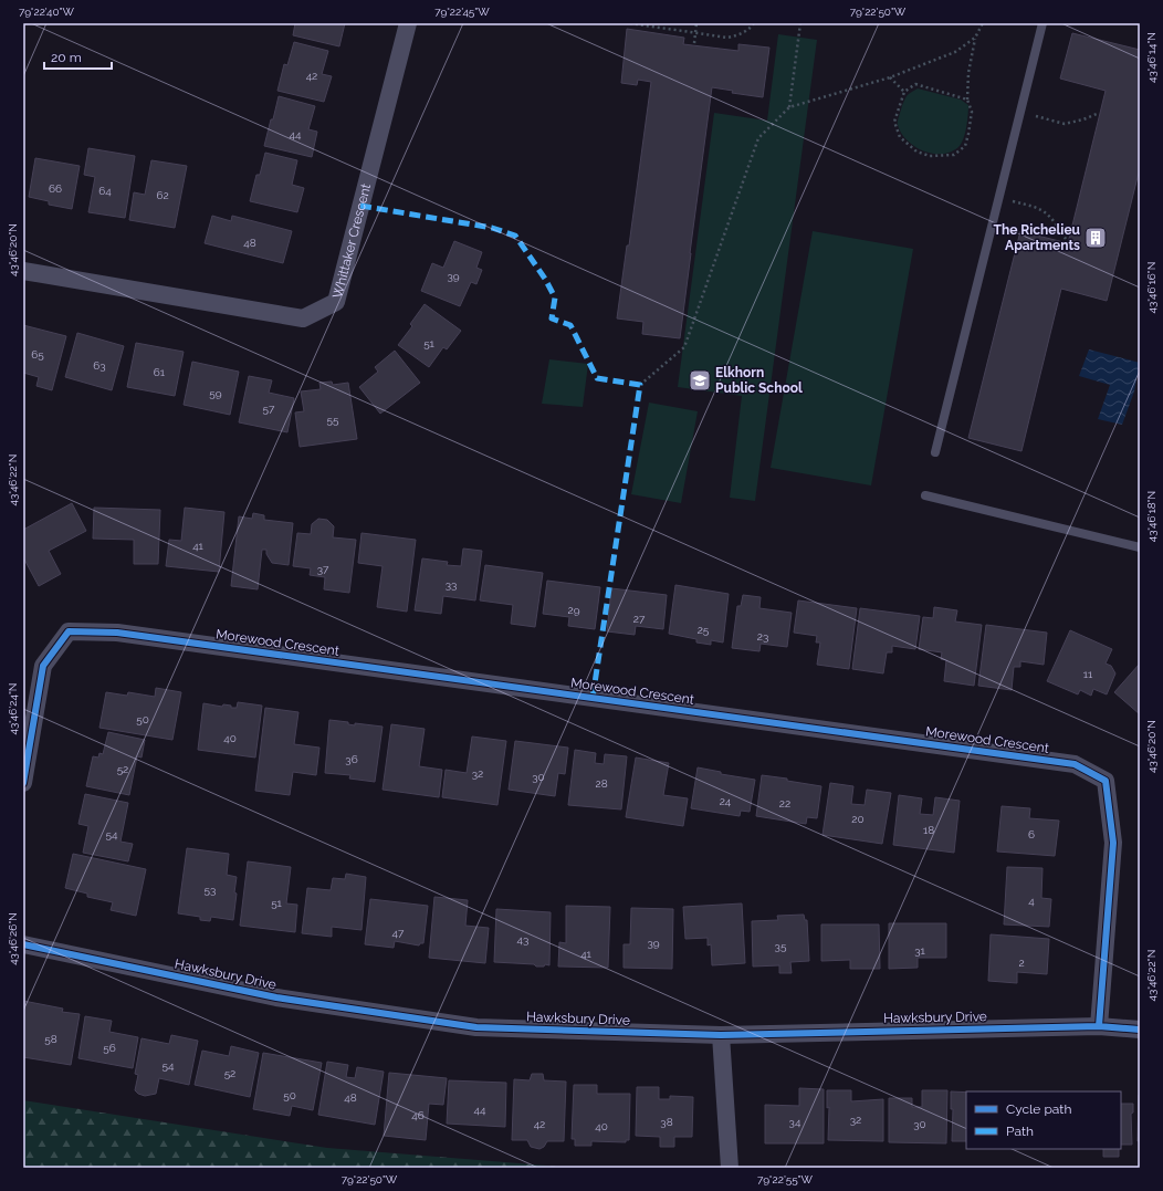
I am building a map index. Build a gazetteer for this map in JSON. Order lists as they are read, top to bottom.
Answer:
{
  "streets": {
    "street": ["Whittaker Crescent", "Morewood Crescent", "Hawksbury Drive"]
  },
  "crossings": [
    ["Morewood Crescent", "Hawksbury Drive"]
  ],
  "places": {
    "building": ["The Richelieu Apartments"],
    "school or university": ["Elkhorn Public School"]
  },
  "house_numbers": [
    "42",
    "44",
    "66",
    "64",
    "62",
    "48",
    "39",
    "51",
    "65",
    "63",
    "61",
    "59",
    "57",
    "55",
    "41",
    "37",
    "33",
    "29",
    "27",
    "25",
    "23",
    "11",
    "50",
    "40",
    "36",
    "52",
    "32",
    "30",
    "28",
    "24",
    "22",
    "20",
    "18",
    "54",
    "6",
    "53",
    "4",
    "51",
    "47",
    "43",
    "39",
    "35",
    "31",
    "41",
    "2",
    "58",
    "56",
    "54",
    "52",
    "50",
    "48",
    "44",
    "46",
    "32",
    "38",
    "34",
    "42",
    "30",
    "40"
  ],
  "legend": ["Cycle path", "Path"],
  "scale_bar": "20 m",
  "coordinates": [
    "79°22'40\"W",
    "79°22'45\"W",
    "79°22'50\"W",
    "43°46'14\"N",
    "43°46'20\"N",
    "43°46'16\"N",
    "43°46'22\"N",
    "43°46'18\"N",
    "43°46'24\"N",
    "43°46'26\"N",
    "79°22'55\"W"
  ]
}
